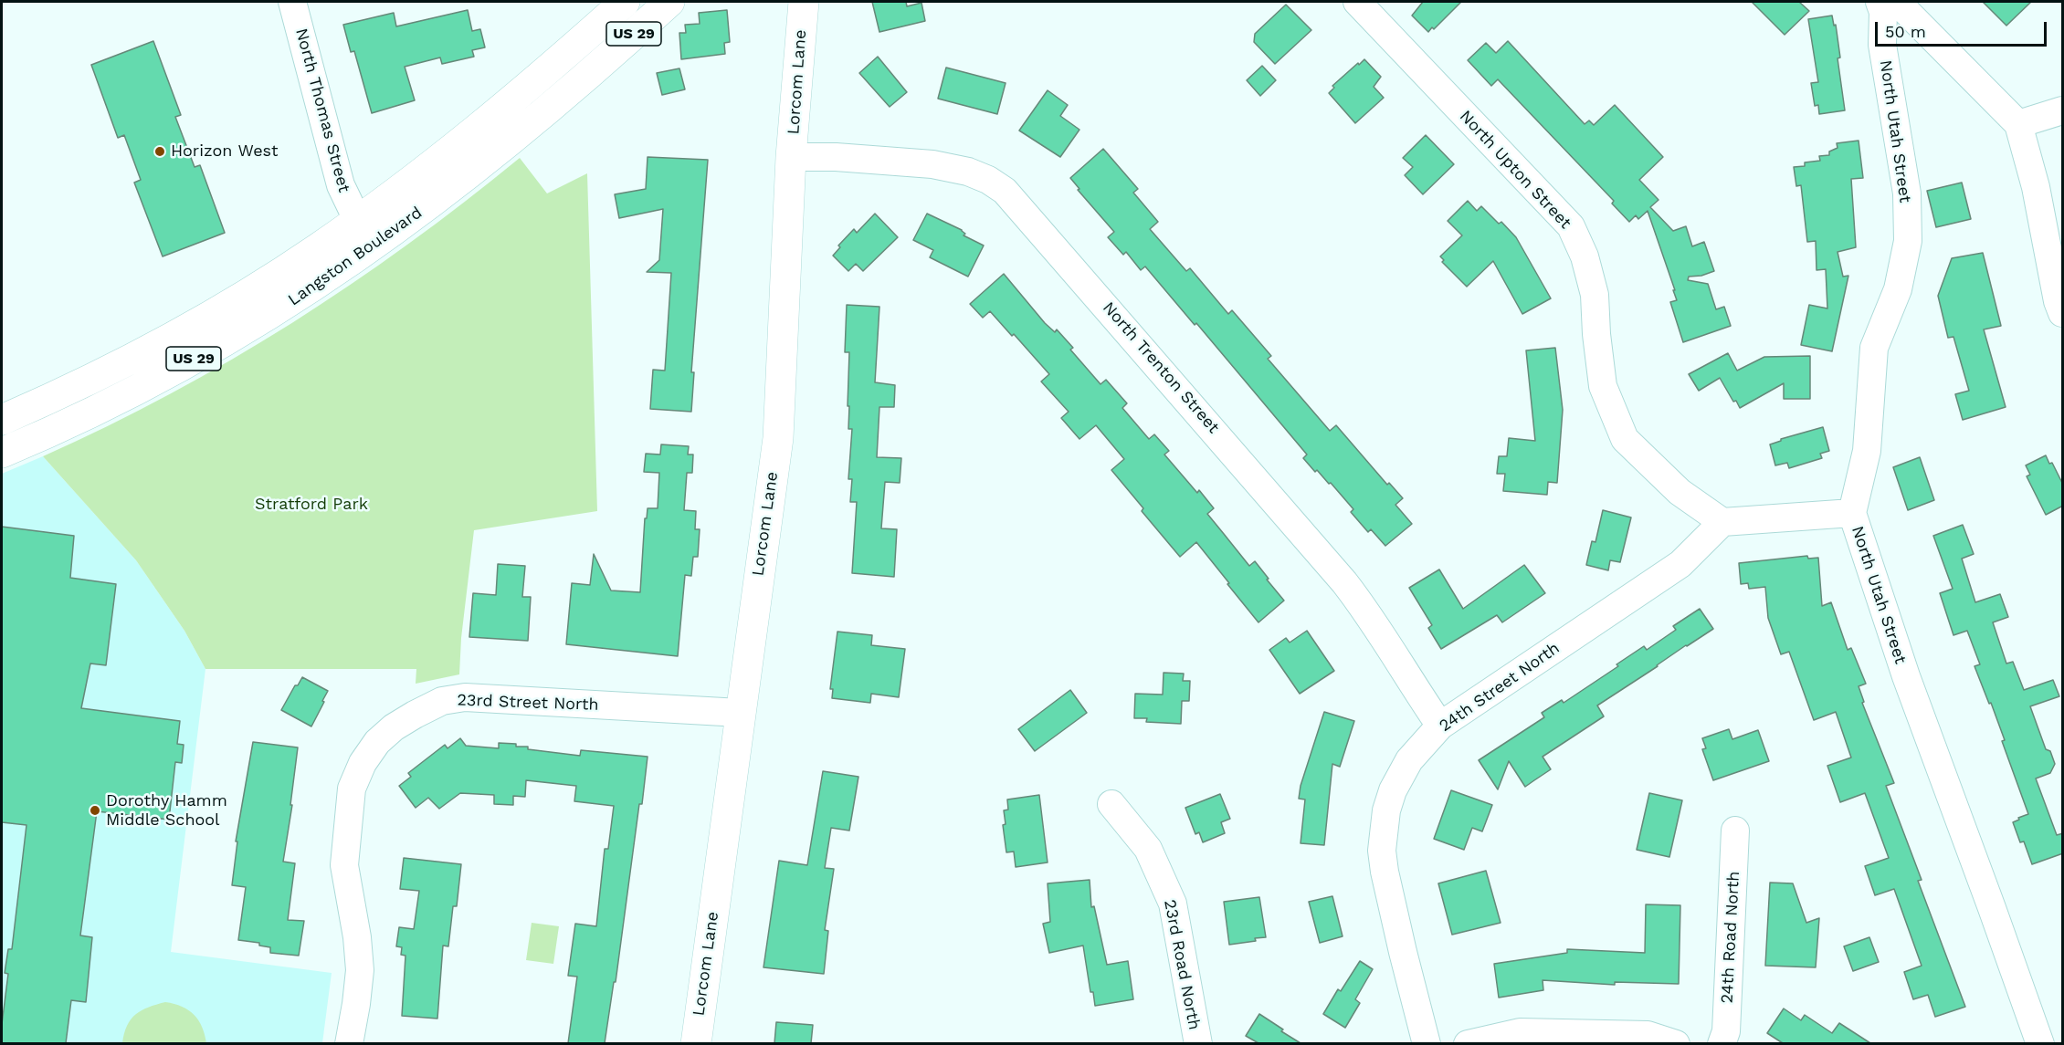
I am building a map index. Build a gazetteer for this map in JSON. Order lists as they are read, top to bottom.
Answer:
{
  "streets": {
    "main road": ["US 29", "Lorcom Lane", "Langston Boulevard"],
    "street": [
      "North Thomas Street",
      "North Utah Street",
      "North Upton Street",
      "North Trenton Street",
      "24th Street North",
      "23rd Street North",
      "24th Road North",
      "23rd Road North"
    ]
  },
  "crossings": [
    ["Lorcom Lane", "North Trenton Street"],
    ["Lorcom Lane", "23rd Street North"],
    ["North Thomas Street", "Langston Boulevard"],
    ["North Upton Street", "24th Street North"],
    ["North Trenton Street", "24th Street North"]
  ],
  "parks": ["Stratford Park"],
  "places": ["Horizon West", "Dorothy Hamm Middle School"],
  "scale_bar": "50 m"
}
